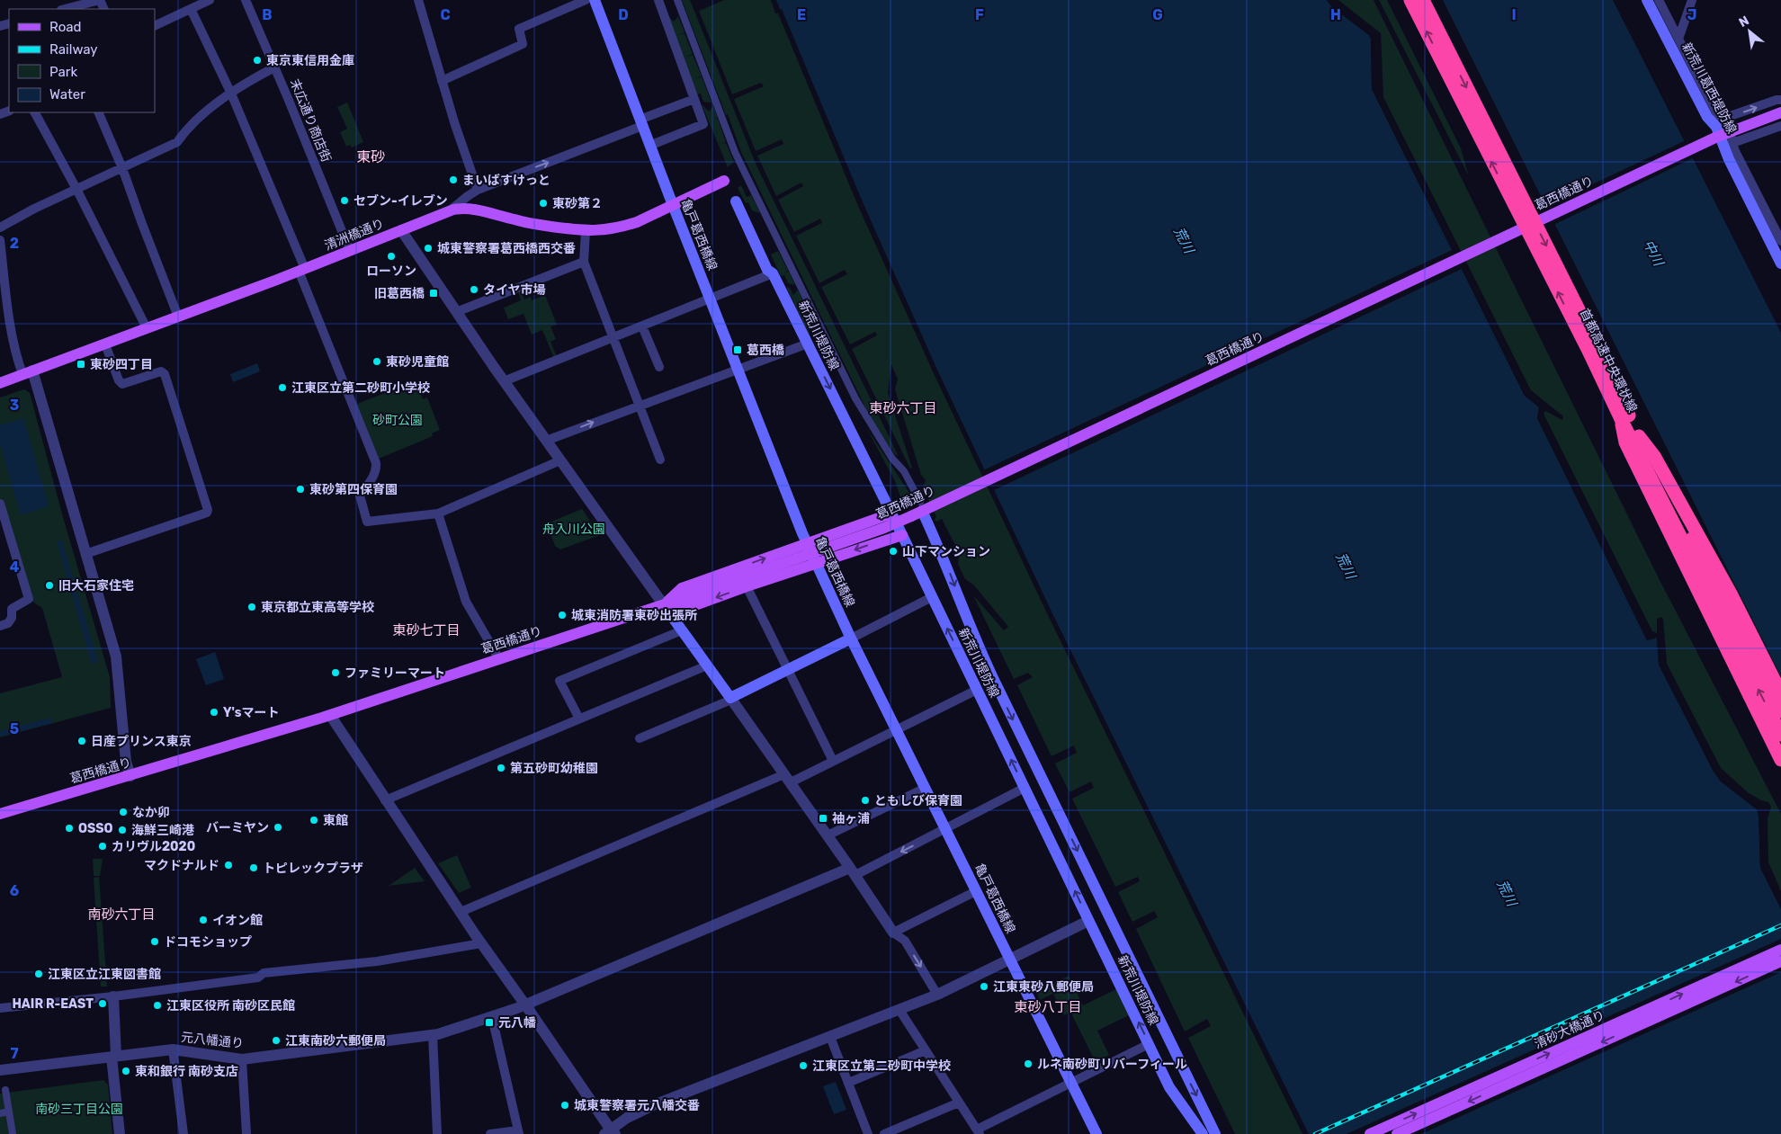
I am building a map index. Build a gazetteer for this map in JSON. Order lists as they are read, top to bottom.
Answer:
{
  "streets": {
    "highway": ["首都高速中央環状線"],
    "main road": [
      "新荒川葛西堤防線",
      "葛西橋通り",
      "清洲橋通り",
      "亀戸葛西橋線",
      "新荒川堤防線",
      "清砂大橋通り"
    ],
    "street": ["末広通り商店街", "元八幡通り"]
  },
  "crossings": [
    ["末広通り商店街", "清洲橋通り"],
    ["葛西橋通り", "新荒川堤防線"],
    ["清洲橋通り", "亀戸葛西橋線"]
  ],
  "districts": [
    "東砂",
    "東砂六丁目",
    "東砂七丁目",
    "南砂六丁目",
    "東砂八丁目"
  ],
  "water": ["荒川", "中川"],
  "parks": ["砂町公園", "舟入川公園", "南砂三丁目公園"],
  "places": {
    "other": [
      "東京東信用金庫",
      "まいばすけっと",
      "セブン-イレブン",
      "東砂第２",
      "城東警察署葛西橋西交番",
      "ローソン",
      "タイヤ市場",
      "東砂児童館",
      "江東区立第二砂町小学校",
      "東砂第四保育園",
      "山下マンション",
      "旧大石家住宅",
      "東京都立東高等学校",
      "城東消防署東砂出張所",
      "ファミリーマート",
      "Y'sマート",
      "日産プリンス東京",
      "第五砂町幼稚園",
      "ともしび保育園",
      "なか卯",
      "東館",
      "バーミヤン",
      "OSSO",
      "海鮮三崎港",
      "カリヴル2020",
      "マクドナルド",
      "トピレックプラザ",
      "イオン館",
      "ドコモショップ",
      "江東区立江東図書館",
      "江東東砂八郵便局",
      "HAIR R-EAST",
      "江東区役所 南砂区民館",
      "江東南砂六郵便局",
      "ルネ南砂町リバーフィール",
      "江東区立第二砂町中学校",
      "東和銀行 南砂支店",
      "城東警察署元八幡交番"
    ],
    "transit": [
      "旧葛西橋",
      "葛西橋",
      "東砂四丁目",
      "袖ヶ浦",
      "元八幡"
    ]
  },
  "legend": [
    "Road",
    "Railway",
    "Park",
    "Water"
  ],
  "north": "top left",
  "grid": {
    "columns": [
      "B",
      "C",
      "D",
      "E",
      "F",
      "G",
      "H",
      "I",
      "J"
    ],
    "rows": [
      "2",
      "3",
      "4",
      "5",
      "6",
      "7"
    ]
  }
}
